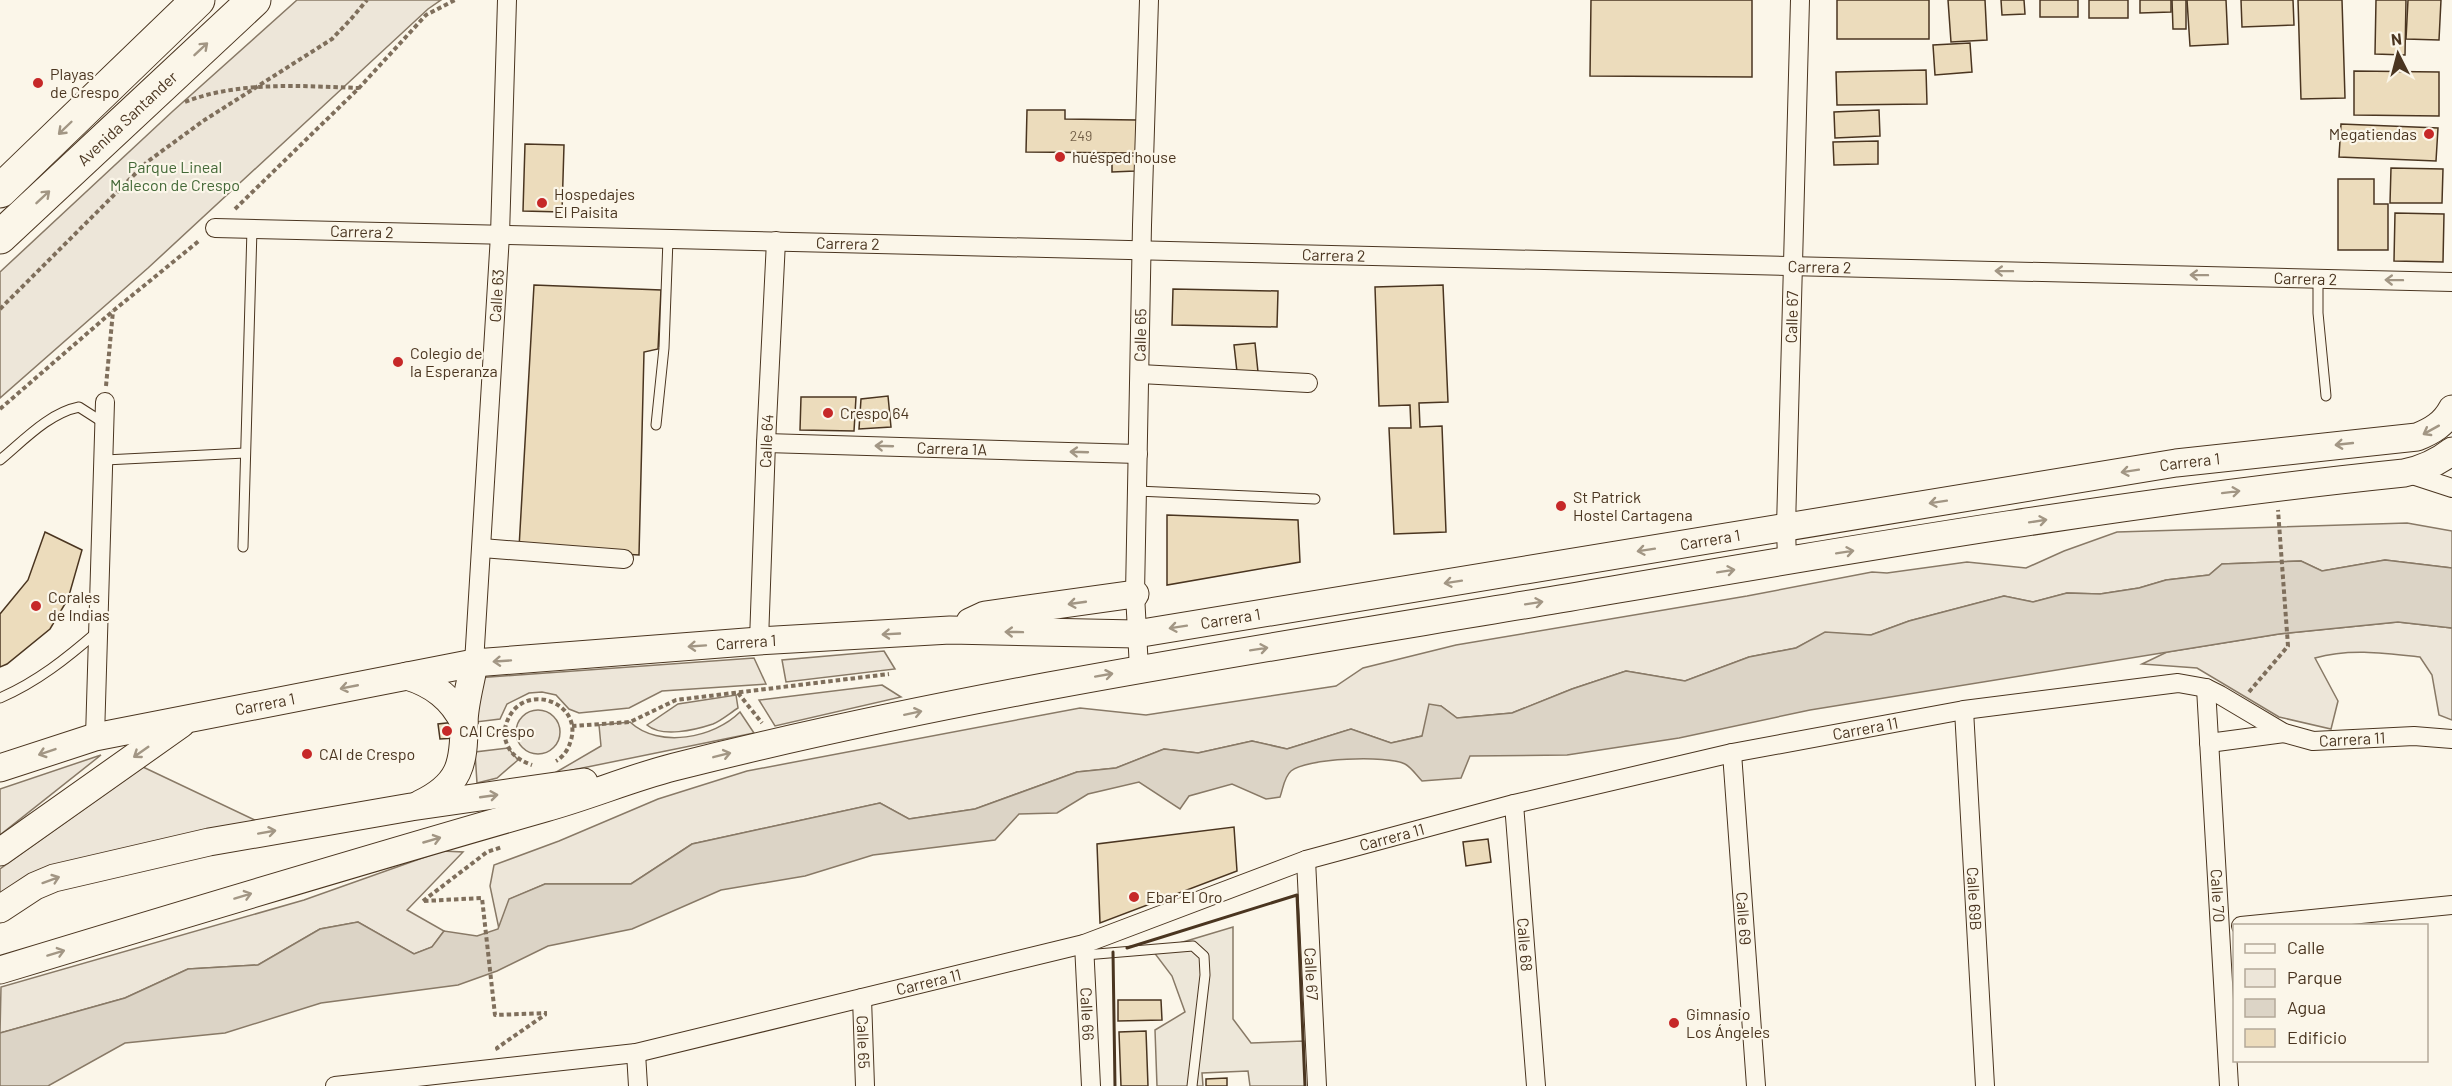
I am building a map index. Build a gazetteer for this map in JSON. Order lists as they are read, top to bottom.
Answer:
{
  "streets": {
    "highway": ["Avenida Santander"],
    "main road": ["Carrera 1"],
    "street": [
      "Carrera 2",
      "Calle 63",
      "Calle 67",
      "Calle 65",
      "Calle 64",
      "Carrera 1A",
      "Carrera 11",
      "Calle 70",
      "Calle 69B",
      "Calle 69",
      "Calle 68",
      "Calle 66"
    ]
  },
  "crossings": [
    ["Carrera 2", "Calle 63"],
    ["Carrera 2", "Calle 67"],
    ["Carrera 2", "Calle 65"],
    ["Carrera 2", "Calle 64"],
    ["Calle 63", "Carrera 1"],
    ["Calle 67", "Carrera 1"],
    ["Calle 67", "Carrera 11"],
    ["Calle 65", "Carrera 1A"],
    ["Calle 65", "Carrera 1"],
    ["Calle 65", "Carrera 11"],
    ["Calle 64", "Carrera 1A"],
    ["Calle 64", "Carrera 1"],
    ["Carrera 11", "Calle 70"],
    ["Carrera 11", "Calle 69B"],
    ["Carrera 11", "Calle 69"],
    ["Carrera 11", "Calle 68"],
    ["Carrera 11", "Calle 66"]
  ],
  "one_way": ["Carrera 1A"],
  "parks": ["Parque Lineal Malecon de Crespo"],
  "places": [
    "Playas de Crespo",
    "Megatiendas",
    "huésped house",
    "Hospedajes El Paisita",
    "Colegio de la Esperanza",
    "Crespo 64",
    "St Patrick Hostel Cartagena",
    "Corales de Indias",
    "CAI Crespo",
    "CAI de Crespo",
    "Ebar El Oro",
    "Gimnasio Los Ángeles"
  ],
  "house_numbers": ["249"],
  "legend": [
    "Calle",
    "Parque",
    "Agua",
    "Edificio"
  ],
  "north": "top"
}
